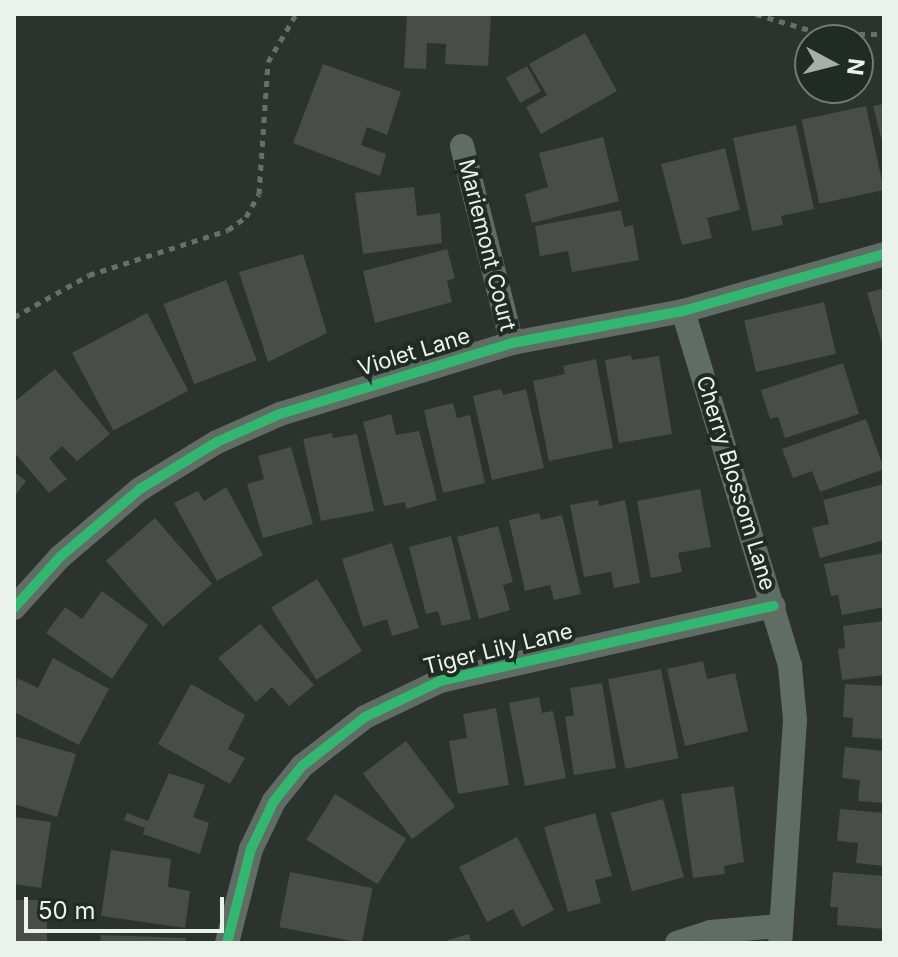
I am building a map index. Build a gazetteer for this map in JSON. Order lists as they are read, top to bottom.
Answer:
{
  "streets": {
    "street": [
      "Mariemont Court",
      "Violet Lane",
      "Cherry Blossom Lane",
      "Tiger Lily Lane"
    ]
  },
  "crossings": [
    ["Mariemont Court", "Violet Lane"],
    ["Violet Lane", "Cherry Blossom Lane"],
    ["Cherry Blossom Lane", "Tiger Lily Lane"]
  ],
  "scale_bar": "50 m",
  "north": "right"
}
